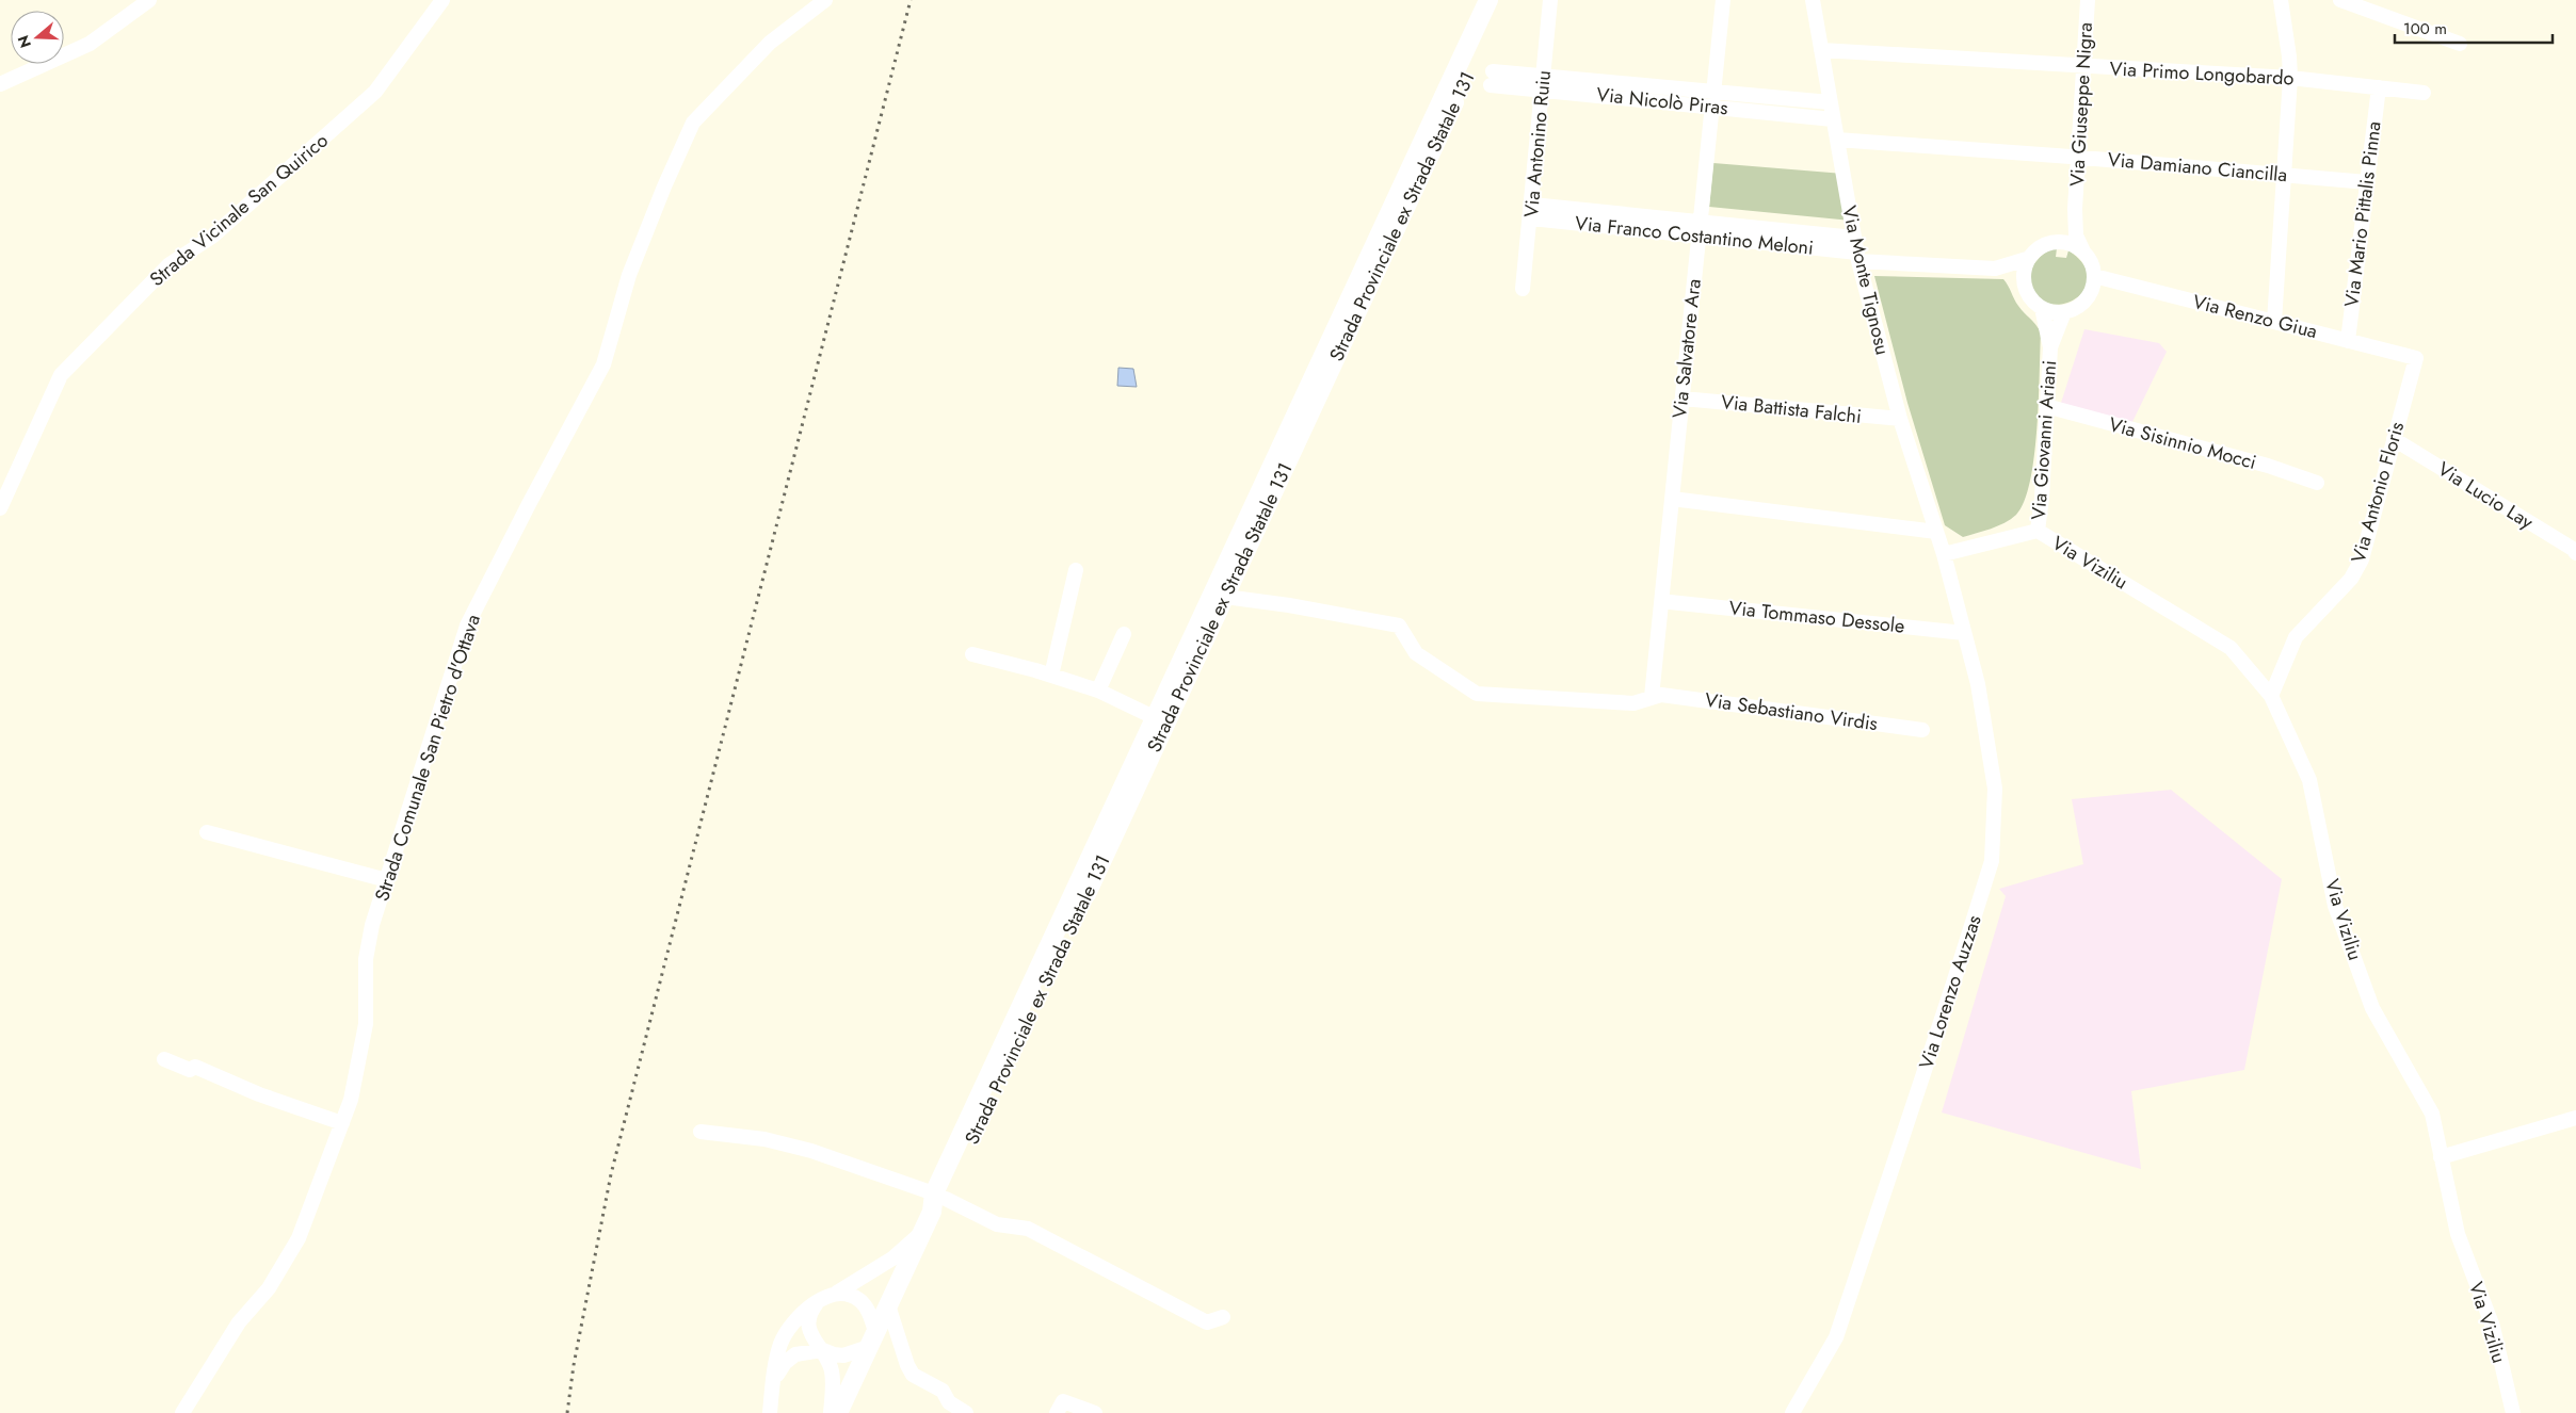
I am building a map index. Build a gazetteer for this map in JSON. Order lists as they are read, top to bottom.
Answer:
{
  "streets": {
    "main road": ["Strada Provinciale ex Strada Statale 131"],
    "street": [
      "Via Primo Longobardo",
      "Via Nicolò Piras",
      "Via Giuseppe Nigra",
      "Via Antonino Ruiu",
      "Via Damiano Ciancilla",
      "Strada Vicinale San Quirico",
      "Via Mario Pittalis Pinna",
      "Via Franco Costantino Meloni",
      "Via Monte Tignosu",
      "Via Renzo Giua",
      "Via Salvatore Ara",
      "Via Battista Falchi",
      "Via Giovanni Ariani",
      "Via Sisinnio Mocci",
      "Via Antonio Floris",
      "Via Lucio Lay",
      "Via Viziliu",
      "Via Tommaso Dessole",
      "Via Sebastiano Virdis",
      "Strada Comunale San Pietro d'Ottava",
      "Via Lorenzo Auzzas"
    ]
  },
  "crossings": [
    ["Via Primo Longobardo", "Via Giuseppe Nigra"],
    ["Via Primo Longobardo", "Via Mario Pittalis Pinna"],
    ["Via Primo Longobardo", "Via Monte Tignosu"],
    ["Via Nicolò Piras", "Via Antonino Ruiu"],
    ["Via Nicolò Piras", "Via Monte Tignosu"],
    ["Via Nicolò Piras", "Via Salvatore Ara"],
    ["Via Giuseppe Nigra", "Via Damiano Ciancilla"],
    ["Via Giuseppe Nigra", "Via Renzo Giua"],
    ["Via Giuseppe Nigra", "Via Giovanni Ariani"],
    ["Via Antonino Ruiu", "Via Franco Costantino Meloni"],
    ["Via Damiano Ciancilla", "Via Mario Pittalis Pinna"],
    ["Via Damiano Ciancilla", "Via Monte Tignosu"],
    ["Via Mario Pittalis Pinna", "Via Renzo Giua"],
    ["Via Franco Costantino Meloni", "Via Monte Tignosu"],
    ["Via Franco Costantino Meloni", "Via Salvatore Ara"],
    ["Via Monte Tignosu", "Via Battista Falchi"],
    ["Via Monte Tignosu", "Via Giovanni Ariani"],
    ["Via Monte Tignosu", "Via Lorenzo Auzzas"],
    ["Via Renzo Giua", "Via Giovanni Ariani"],
    ["Via Renzo Giua", "Via Antonio Floris"],
    ["Via Salvatore Ara", "Via Battista Falchi"],
    ["Via Salvatore Ara", "Via Tommaso Dessole"],
    ["Via Salvatore Ara", "Via Sebastiano Virdis"],
    ["Via Giovanni Ariani", "Via Sisinnio Mocci"],
    ["Via Giovanni Ariani", "Via Viziliu"],
    ["Via Giovanni Ariani", "Via Lorenzo Auzzas"],
    ["Via Antonio Floris", "Via Lucio Lay"],
    ["Via Antonio Floris", "Via Viziliu"],
    ["Via Tommaso Dessole", "Via Lorenzo Auzzas"]
  ],
  "scale_bar": "100 m",
  "north": "left"
}
